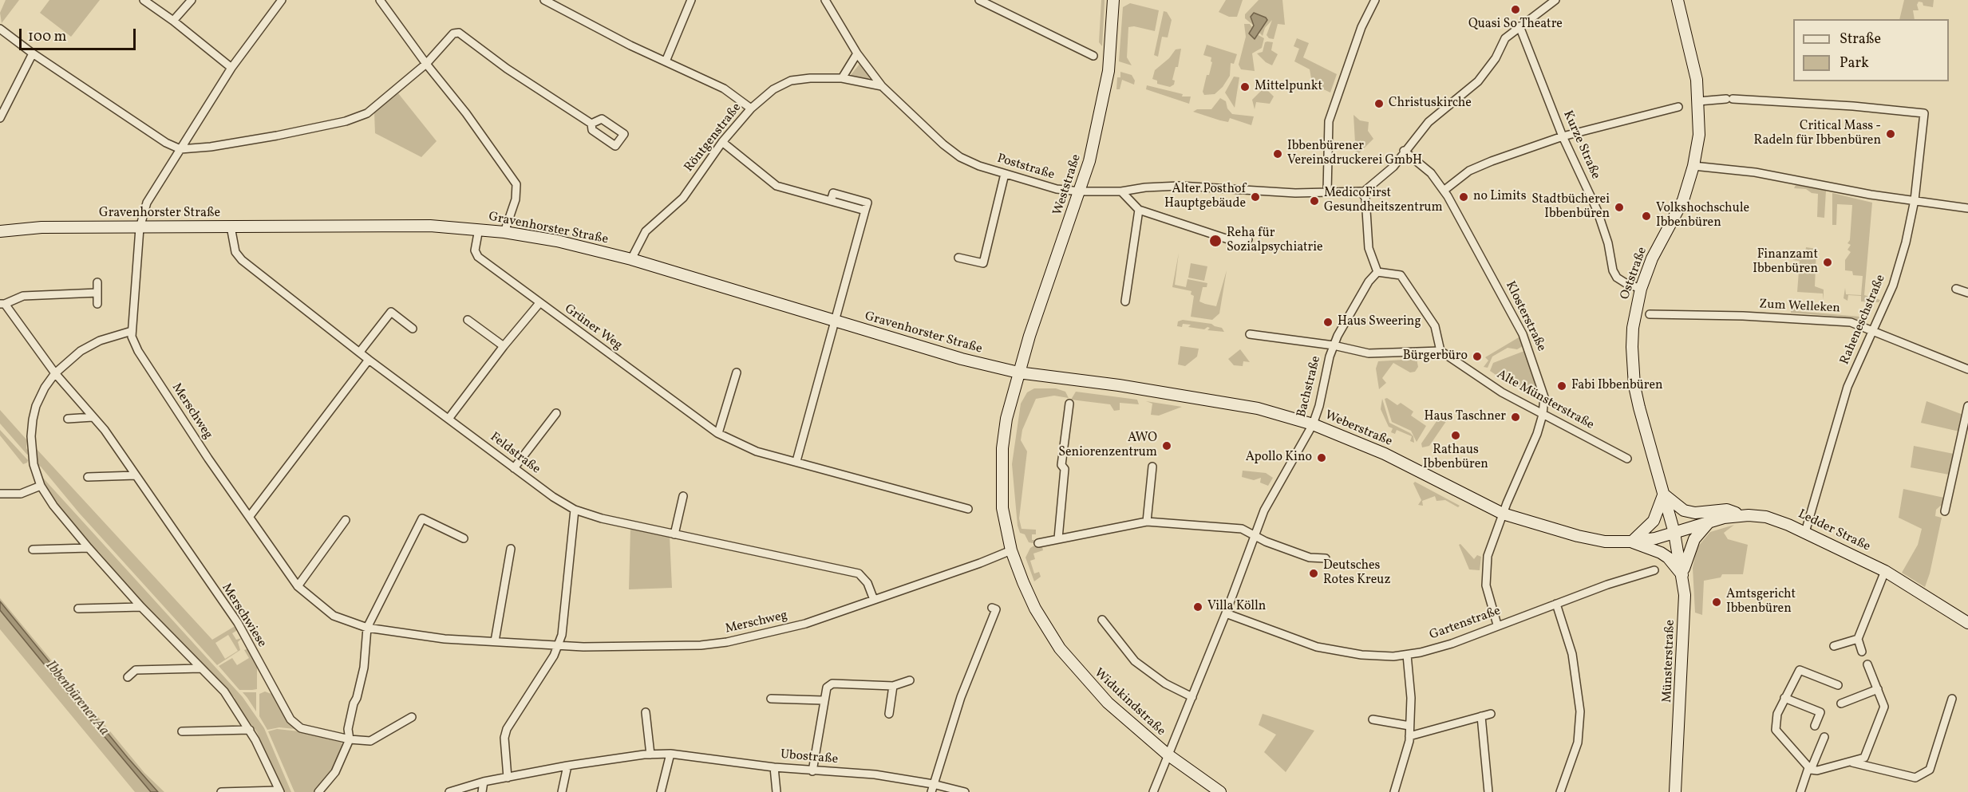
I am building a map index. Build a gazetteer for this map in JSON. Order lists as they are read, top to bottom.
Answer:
{
  "streets": {
    "main road": [
      "Weststraße",
      "Gravenhorster Straße",
      "Oststraße",
      "Weberstraße",
      "Ledder Straße",
      "Münsterstraße",
      "Widukindstraße"
    ],
    "street": [
      "Röntgenstraße",
      "Kurze Straße",
      "Poststraße",
      "Zum Welleken",
      "Klosterstraße",
      "Raheneschstraße",
      "Grüner Weg",
      "Bachstraße",
      "Alte Münsterstraße",
      "Merschweg",
      "Feldstraße",
      "Merschwiese",
      "Gartenstraße",
      "Ubostraße"
    ]
  },
  "crossings": [
    ["Röntgenstraße", "Poststraße"],
    ["Röntgenstraße", "Gravenhorster Straße"],
    ["Kurze Straße", "Oststraße"],
    ["Poststraße", "Weststraße"],
    ["Weststraße", "Gravenhorster Straße"],
    ["Weststraße", "Weberstraße"],
    ["Weststraße", "Widukindstraße"],
    ["Gravenhorster Straße", "Grüner Weg"],
    ["Gravenhorster Straße", "Merschweg"],
    ["Gravenhorster Straße", "Weberstraße"],
    ["Gravenhorster Straße", "Feldstraße"],
    ["Gravenhorster Straße", "Widukindstraße"],
    ["Oststraße", "Raheneschstraße"],
    ["Oststraße", "Weberstraße"],
    ["Oststraße", "Ledder Straße"],
    ["Oststraße", "Münsterstraße"],
    ["Zum Welleken", "Raheneschstraße"],
    ["Klosterstraße", "Alte Münsterstraße"],
    ["Klosterstraße", "Weberstraße"],
    ["Klosterstraße", "Gartenstraße"],
    ["Raheneschstraße", "Ledder Straße"],
    ["Bachstraße", "Weberstraße"],
    ["Bachstraße", "Gartenstraße"],
    ["Bachstraße", "Widukindstraße"],
    ["Merschweg", "Feldstraße"],
    ["Merschweg", "Widukindstraße"],
    ["Weberstraße", "Ledder Straße"],
    ["Weberstraße", "Münsterstraße"],
    ["Weberstraße", "Widukindstraße"],
    ["Ledder Straße", "Münsterstraße"]
  ],
  "water": ["Ibbenbürener Aa"],
  "places": [
    "Quasi So Theatre",
    "Mittelpunkt",
    "Christuskirche",
    "Critical Mass - Radeln für Ibbenbüren",
    "Ibbenbürener Vereinsdruckerei GmbH",
    "Alter Posthof Hauptgebäude",
    "no Limits",
    "MedicoFirst Gesundheitszentrum",
    "Stadtbücherei Ibbenbüren",
    "Volkshochschule Ibbenbüren",
    "Reha für Sozialpsychiatrie",
    "Finanzamt Ibbenbüren",
    "Haus Sweering",
    "Bürgerbüro",
    "Fabi Ibbenbüren",
    "Haus Taschner",
    "Rathaus Ibbenbüren",
    "AWO Seniorenzentrum",
    "Apollo Kino",
    "Deutsches Rotes Kreuz",
    "Amtsgericht Ibbenbüren",
    "Villa Kölln"
  ],
  "legend": ["Straße", "Park"],
  "scale_bar": "100 m"
}
